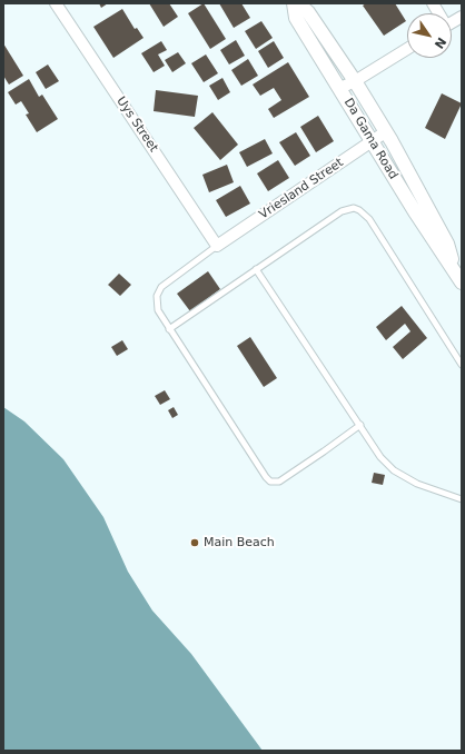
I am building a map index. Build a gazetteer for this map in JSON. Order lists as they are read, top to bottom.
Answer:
{
  "streets": {
    "street": ["Uys Street", "Da Gama Road", "Vriesland Street"]
  },
  "crossings": [
    ["Uys Street", "Vriesland Street"],
    ["Da Gama Road", "Vriesland Street"]
  ],
  "places": ["Main Beach"],
  "north": "bottom right"
}
